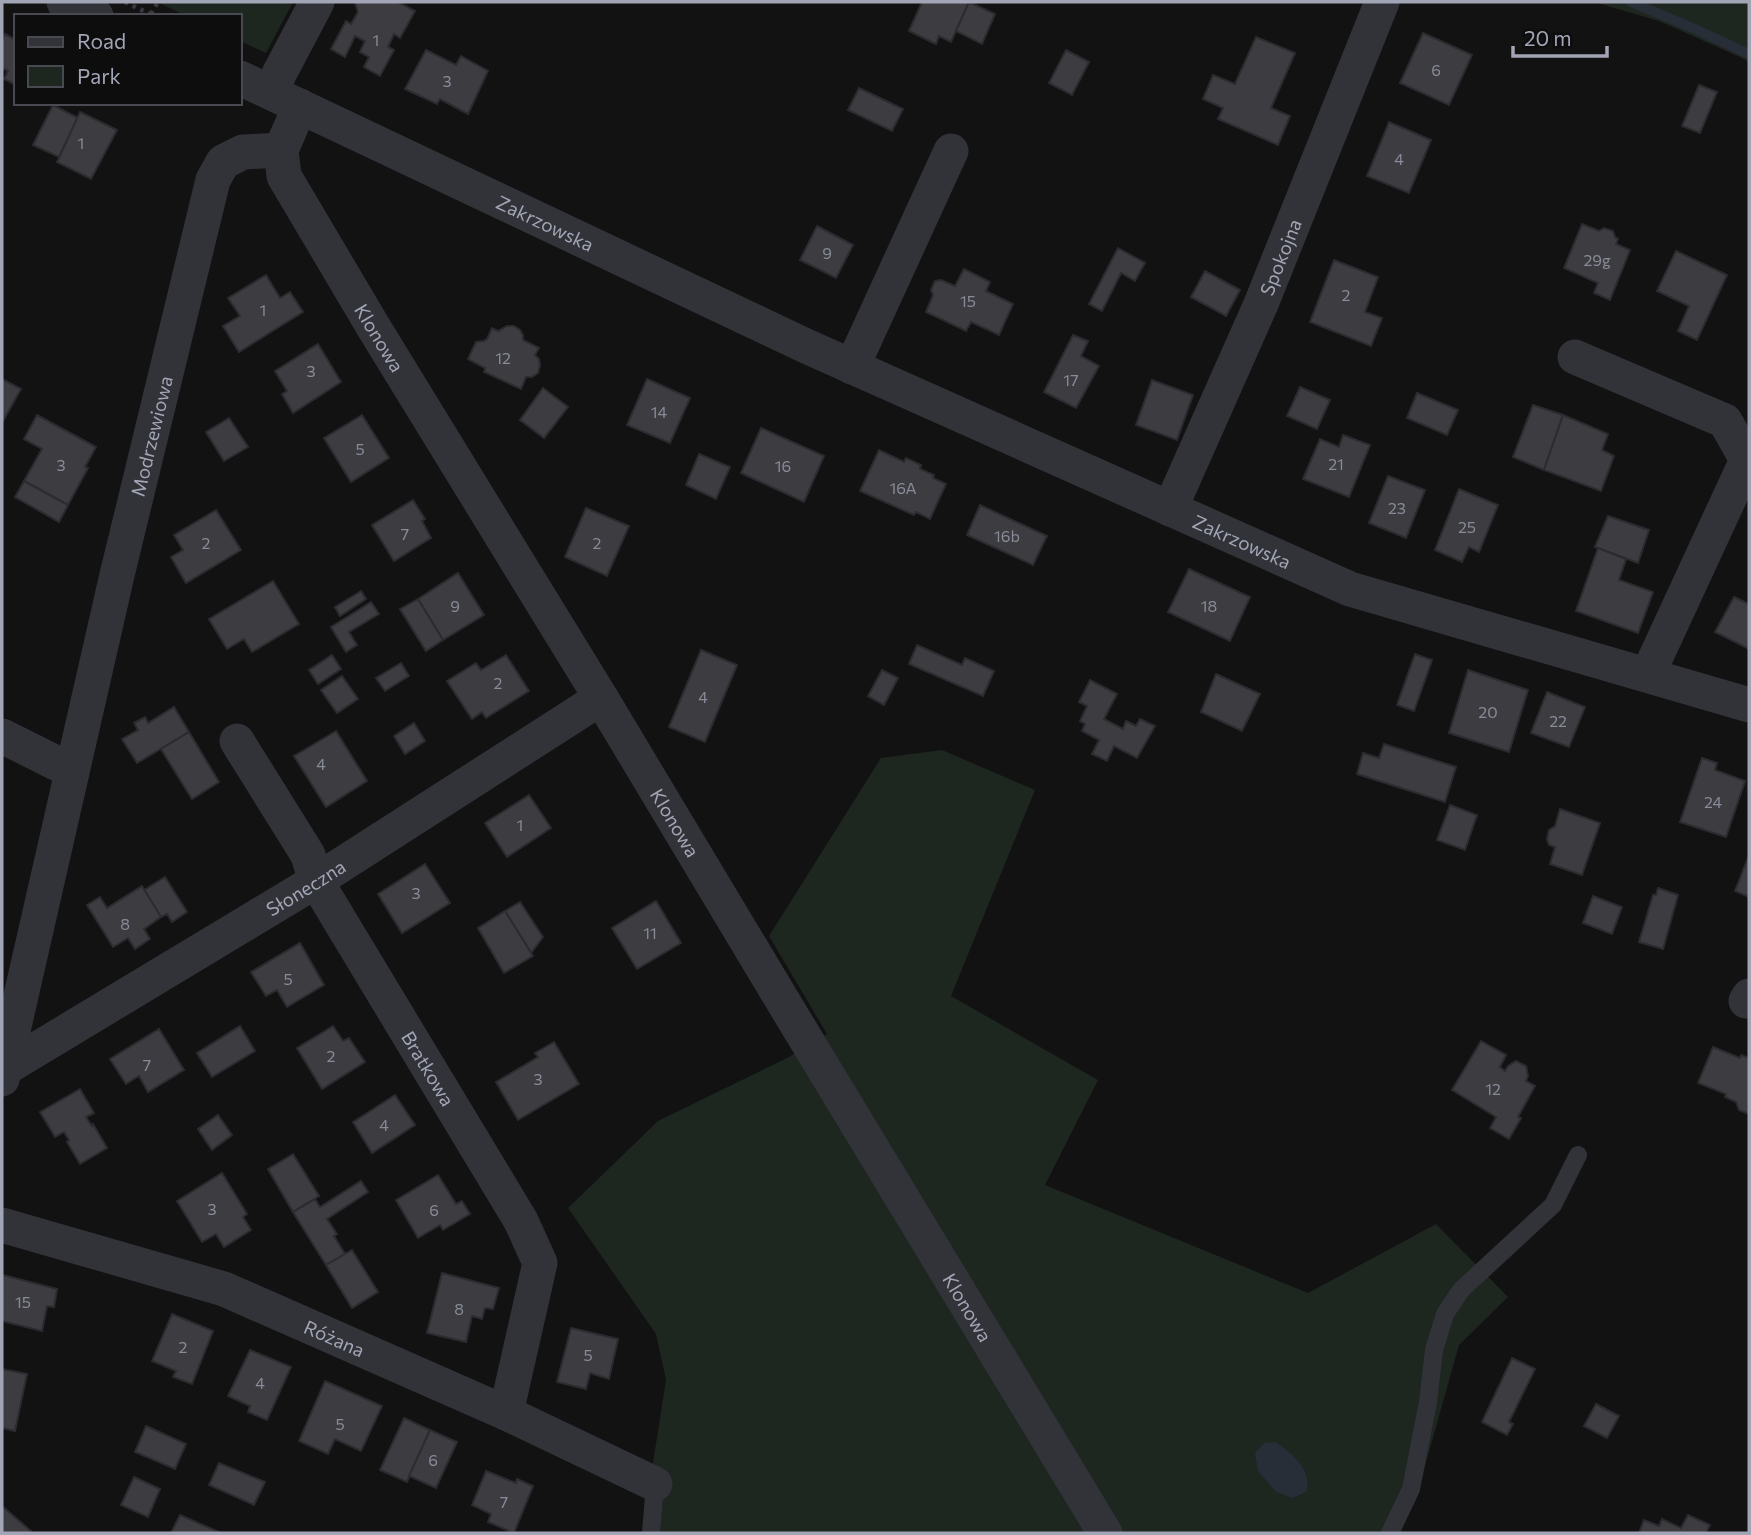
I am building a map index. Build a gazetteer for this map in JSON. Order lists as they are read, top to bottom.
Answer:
{
  "streets": {
    "street": [
      "Zakrzowska",
      "Spokojna",
      "Klonowa",
      "Modrzewiowa",
      "Słoneczna",
      "Bratkowa",
      "Różana"
    ]
  },
  "crossings": [
    ["Zakrzowska", "Spokojna"],
    ["Klonowa", "Modrzewiowa"],
    ["Klonowa", "Słoneczna"],
    ["Modrzewiowa", "Słoneczna"],
    ["Słoneczna", "Bratkowa"],
    ["Bratkowa", "Różana"]
  ],
  "house_numbers": [
    "1",
    "6",
    "3",
    "1",
    "4",
    "9",
    "29g",
    "2",
    "15",
    "1",
    "12",
    "3",
    "17",
    "14",
    "5",
    "21",
    "3",
    "16",
    "16A",
    "23",
    "25",
    "7",
    "16b",
    "2",
    "2",
    "9",
    "18",
    "2",
    "4",
    "20",
    "22",
    "4",
    "24",
    "1",
    "3",
    "8",
    "11",
    "5",
    "2",
    "7",
    "3",
    "12",
    "4",
    "3",
    "6",
    "15",
    "8",
    "2",
    "5",
    "4",
    "5",
    "6",
    "7"
  ],
  "legend": ["Road", "Park"],
  "scale_bar": "20 m"
}
